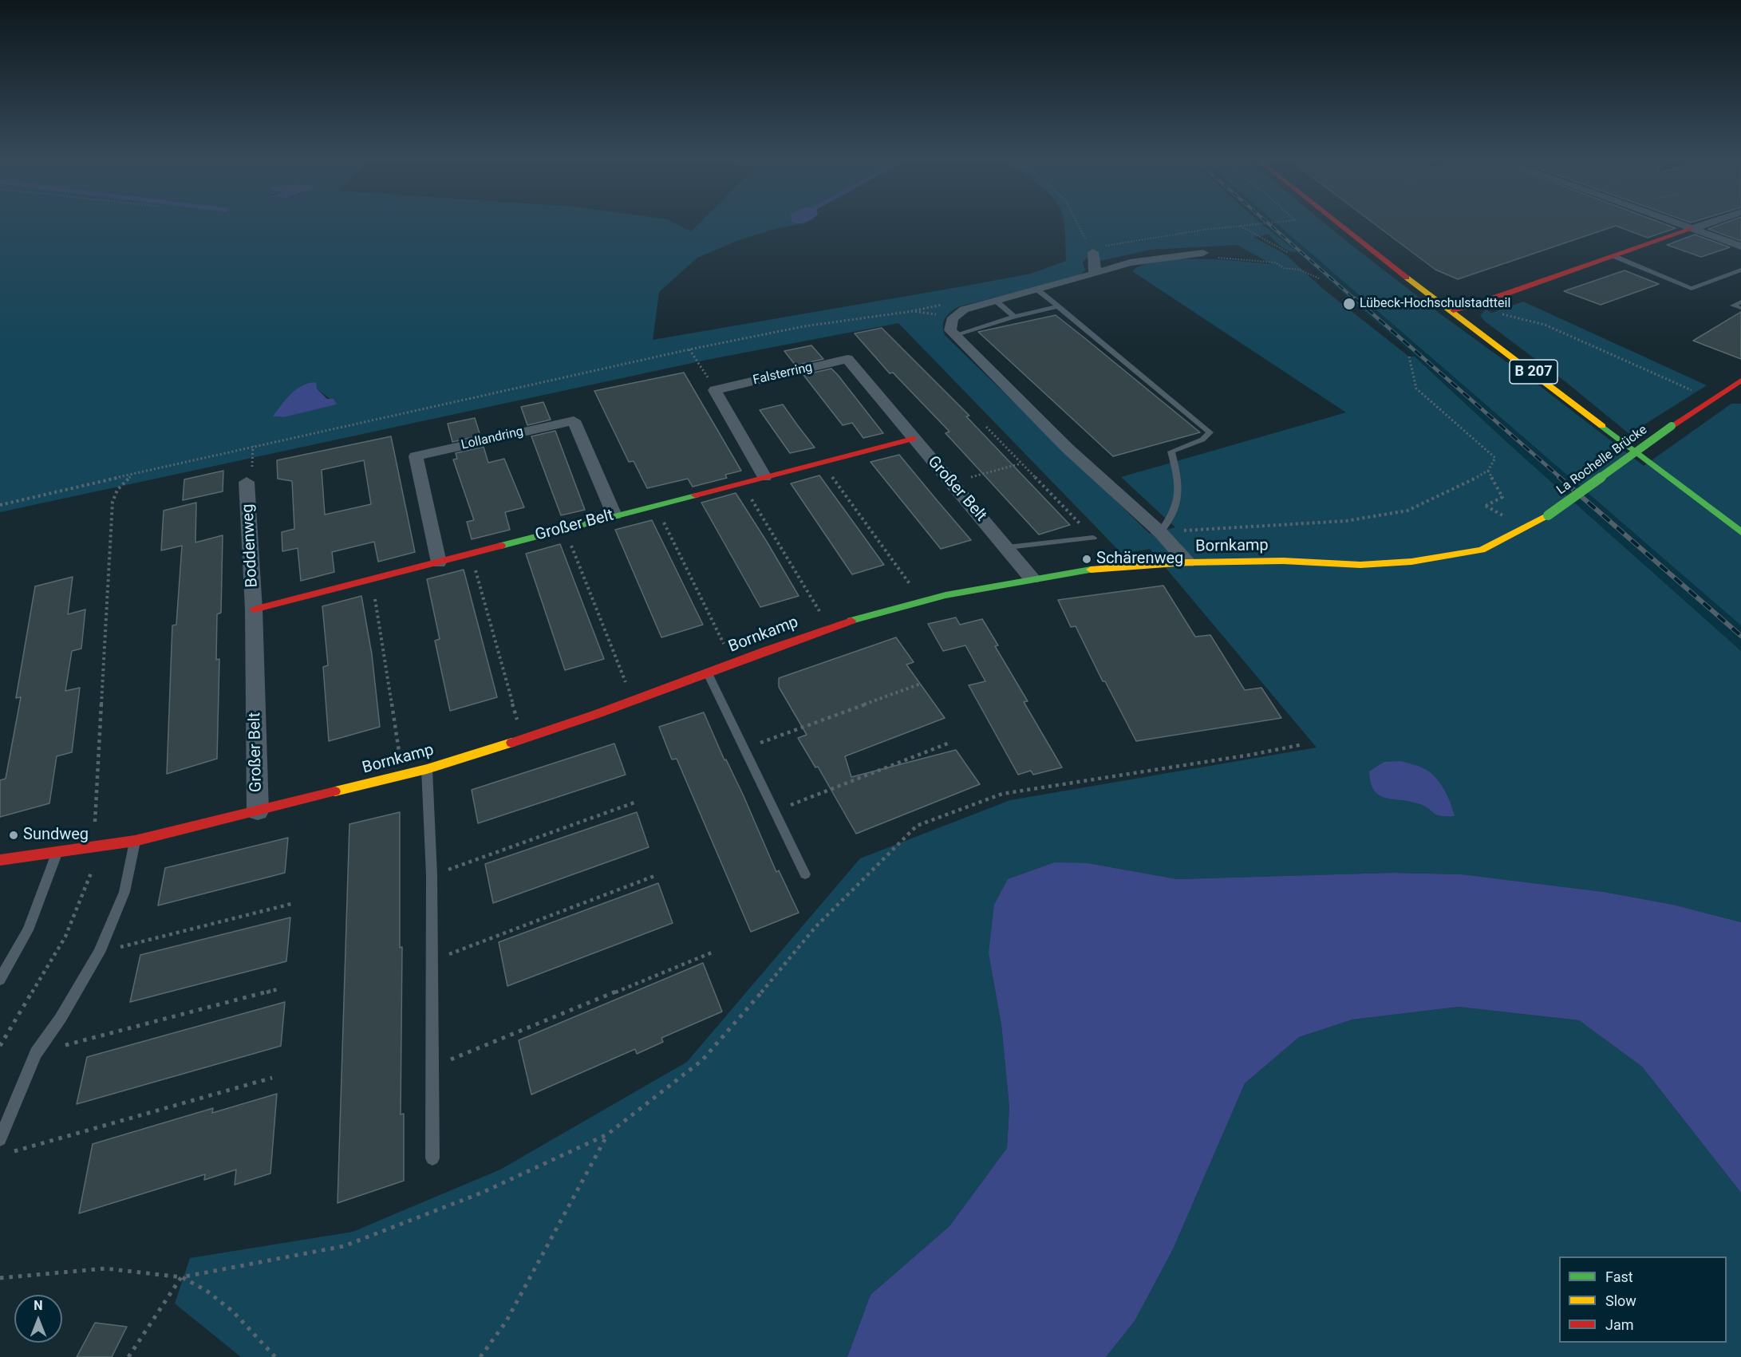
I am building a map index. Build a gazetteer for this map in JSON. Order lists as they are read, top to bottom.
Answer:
{
  "streets": {
    "street": [
      "B 207",
      "Falsterring",
      "Lollandring",
      "La Rochelle Brücke",
      "Großer Belt",
      "Boddenweg",
      "Bornkamp"
    ]
  },
  "crossings": [
    ["Falsterring", "Großer Belt"],
    ["Lollandring", "Großer Belt"],
    ["La Rochelle Brücke", "Bornkamp"],
    ["Großer Belt", "Boddenweg"],
    ["Großer Belt", "Bornkamp"]
  ],
  "places": ["Lübeck-Hochschulstadtteil", "Schärenweg", "Sundweg"],
  "legend": ["Fast", "Slow", "Jam"],
  "north": "top"
}
